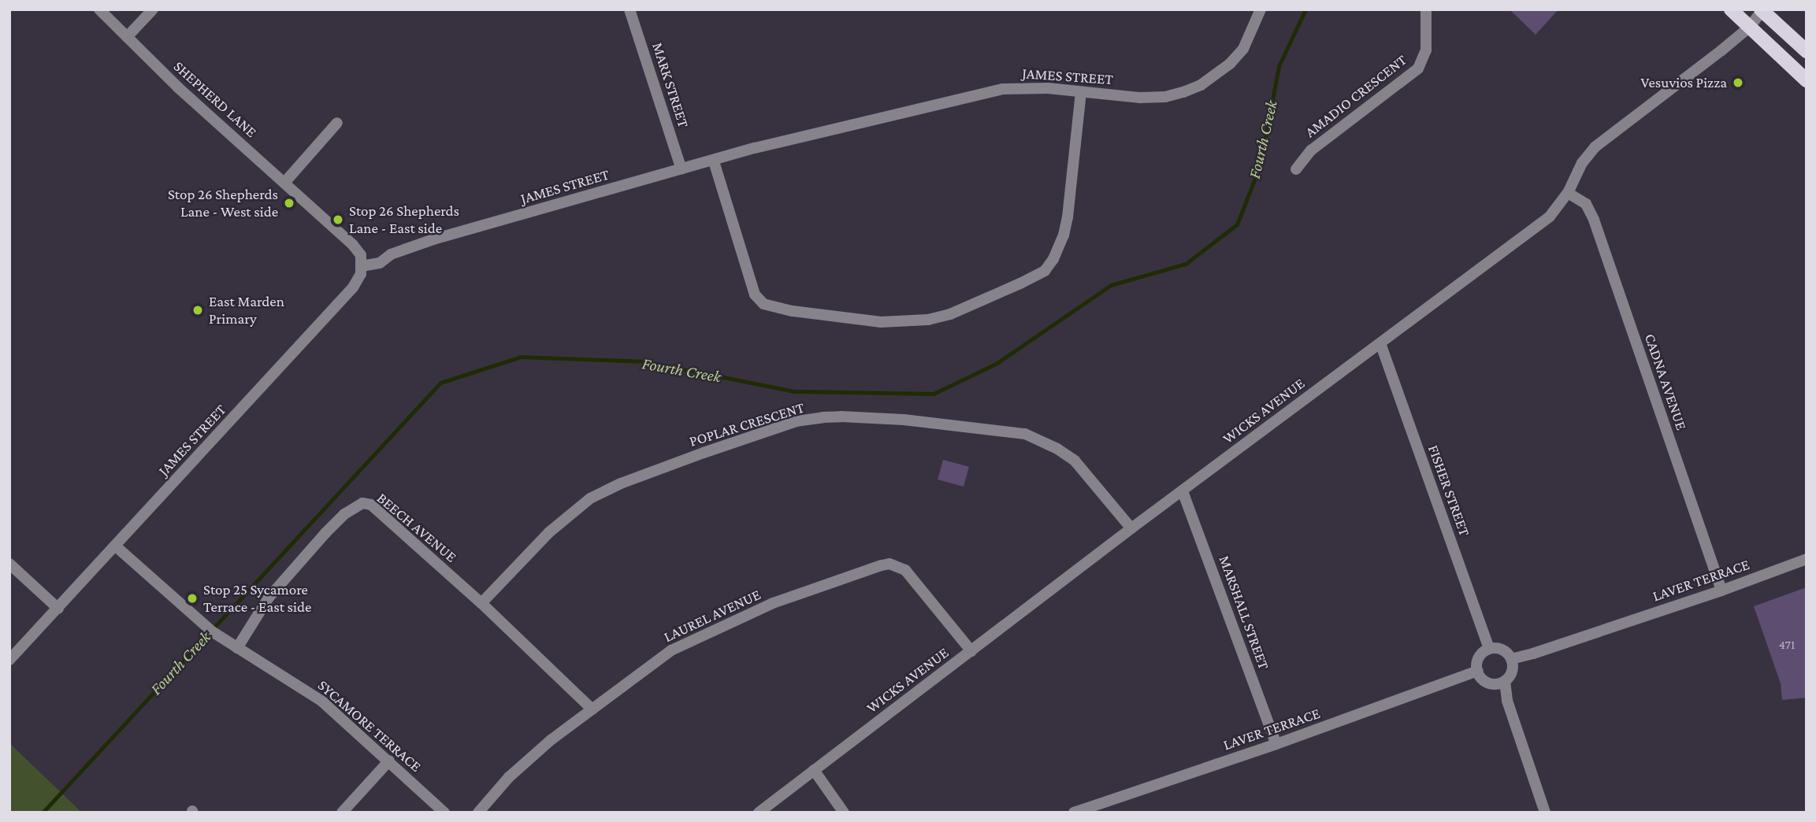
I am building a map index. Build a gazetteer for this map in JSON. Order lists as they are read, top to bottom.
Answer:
{
  "streets": {
    "street": [
      "JAMES STREET",
      "MARK STREET",
      "AMADIO CRESCENT",
      "SHEPHERD LANE",
      "CADNA AVENUE",
      "WICKS AVENUE",
      "POPLAR CRESCENT",
      "FISHER STREET",
      "BEECH AVENUE",
      "LAVER TERRACE",
      "MARSHALL STREET",
      "LAUREL AVENUE",
      "SYCAMORE TERRACE"
    ]
  },
  "crossings": [
    ["JAMES STREET", "MARK STREET"],
    ["JAMES STREET", "SHEPHERD LANE"],
    ["JAMES STREET", "SYCAMORE TERRACE"],
    ["CADNA AVENUE", "WICKS AVENUE"],
    ["CADNA AVENUE", "LAVER TERRACE"],
    ["WICKS AVENUE", "POPLAR CRESCENT"],
    ["WICKS AVENUE", "FISHER STREET"],
    ["WICKS AVENUE", "MARSHALL STREET"],
    ["WICKS AVENUE", "LAUREL AVENUE"],
    ["POPLAR CRESCENT", "BEECH AVENUE"],
    ["FISHER STREET", "LAVER TERRACE"],
    ["BEECH AVENUE", "LAUREL AVENUE"],
    ["BEECH AVENUE", "SYCAMORE TERRACE"],
    ["LAVER TERRACE", "MARSHALL STREET"]
  ],
  "water": ["Fourth Creek"],
  "places": [
    "Vesuvios Pizza",
    "Stop 26 Shepherds Lane - West side",
    "Stop 26 Shepherds Lane - East side",
    "East Marden Primary",
    "Stop 25 Sycamore Terrace - East side"
  ],
  "house_numbers": ["471"]
}
